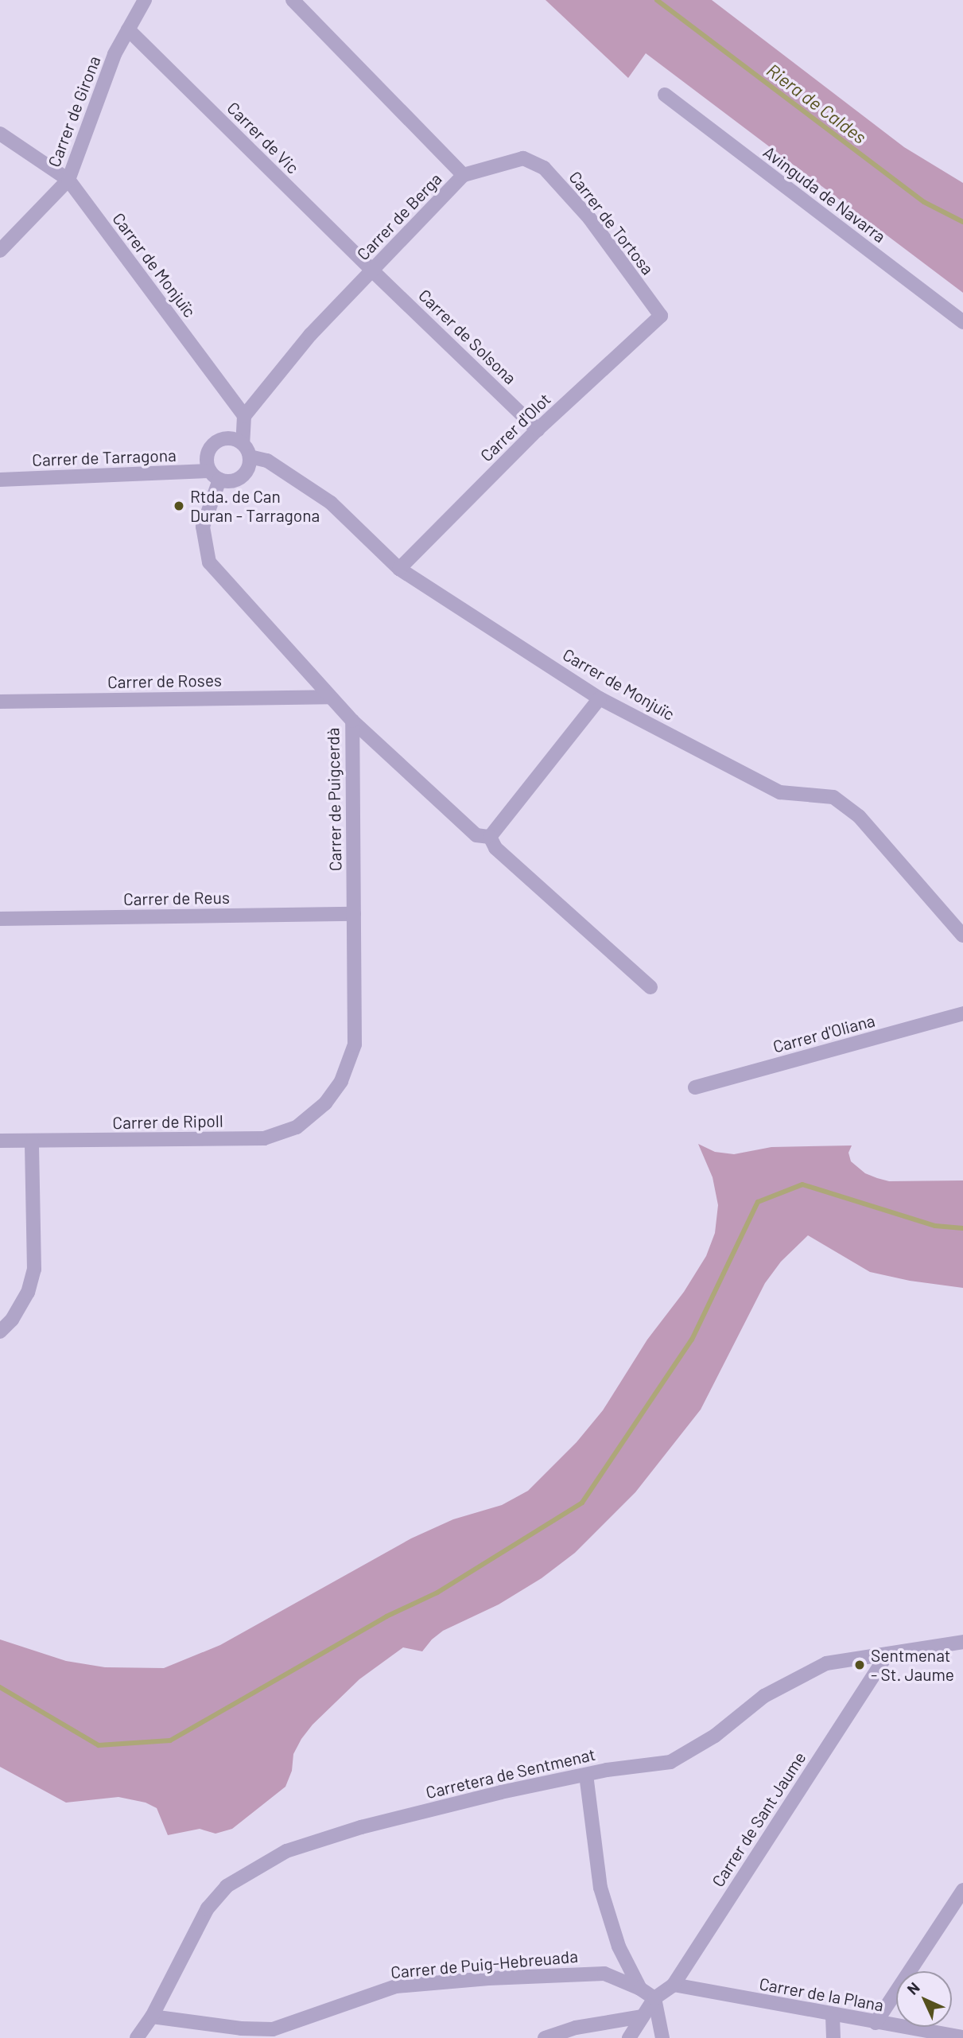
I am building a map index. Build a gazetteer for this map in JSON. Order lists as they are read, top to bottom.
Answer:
{
  "streets": {
    "street": [
      "Carrer de Girona",
      "Carrer de Vic",
      "Avinguda de Navarra",
      "Carrer de Berga",
      "Carrer de Tortosa",
      "Carrer de Monjuïc",
      "Carrer de Solsona",
      "Carrer d'Olot",
      "Carrer de Tarragona",
      "Carrer de Roses",
      "Carrer de Puigcerdà",
      "Carrer de Reus",
      "Carrer d'Oliana",
      "Carrer de Ripoll",
      "Carretera de Sentmenat",
      "Carrer de Sant Jaume",
      "Carrer de Puig-Hebreuada",
      "Carrer de la Plana"
    ]
  },
  "crossings": [
    ["Carrer de Girona", "Carrer de Vic"],
    ["Carrer de Girona", "Carrer de Monjuïc"],
    ["Carrer de Vic", "Carrer de Berga"],
    ["Carrer de Vic", "Carrer de Solsona"],
    ["Carrer de Berga", "Carrer de Tortosa"],
    ["Carrer de Berga", "Carrer de Monjuïc"],
    ["Carrer de Berga", "Carrer de Solsona"],
    ["Carrer de Tortosa", "Carrer d'Olot"],
    ["Carrer de Monjuïc", "Carrer d'Olot"],
    ["Carrer de Monjuïc", "Carrer de Tarragona"],
    ["Carrer de Monjuïc", "Carrer de Puigcerdà"],
    ["Carrer de Solsona", "Carrer d'Olot"],
    ["Carrer de Tarragona", "Carrer de Puigcerdà"],
    ["Carrer de Roses", "Carrer de Puigcerdà"],
    ["Carrer de Puigcerdà", "Carrer de Reus"],
    ["Carrer de Puigcerdà", "Carrer de Ripoll"],
    ["Carretera de Sentmenat", "Carrer de Sant Jaume"],
    ["Carretera de Sentmenat", "Carrer de Puig-Hebreuada"],
    ["Carrer de Sant Jaume", "Carrer de Puig-Hebreuada"],
    ["Carrer de Sant Jaume", "Carrer de la Plana"]
  ],
  "water": ["Riera de Caldes"],
  "places": ["Rtda. de Can Duran - Tarragona", "Sentmenat - St. Jaume"],
  "north": "top left"
}
